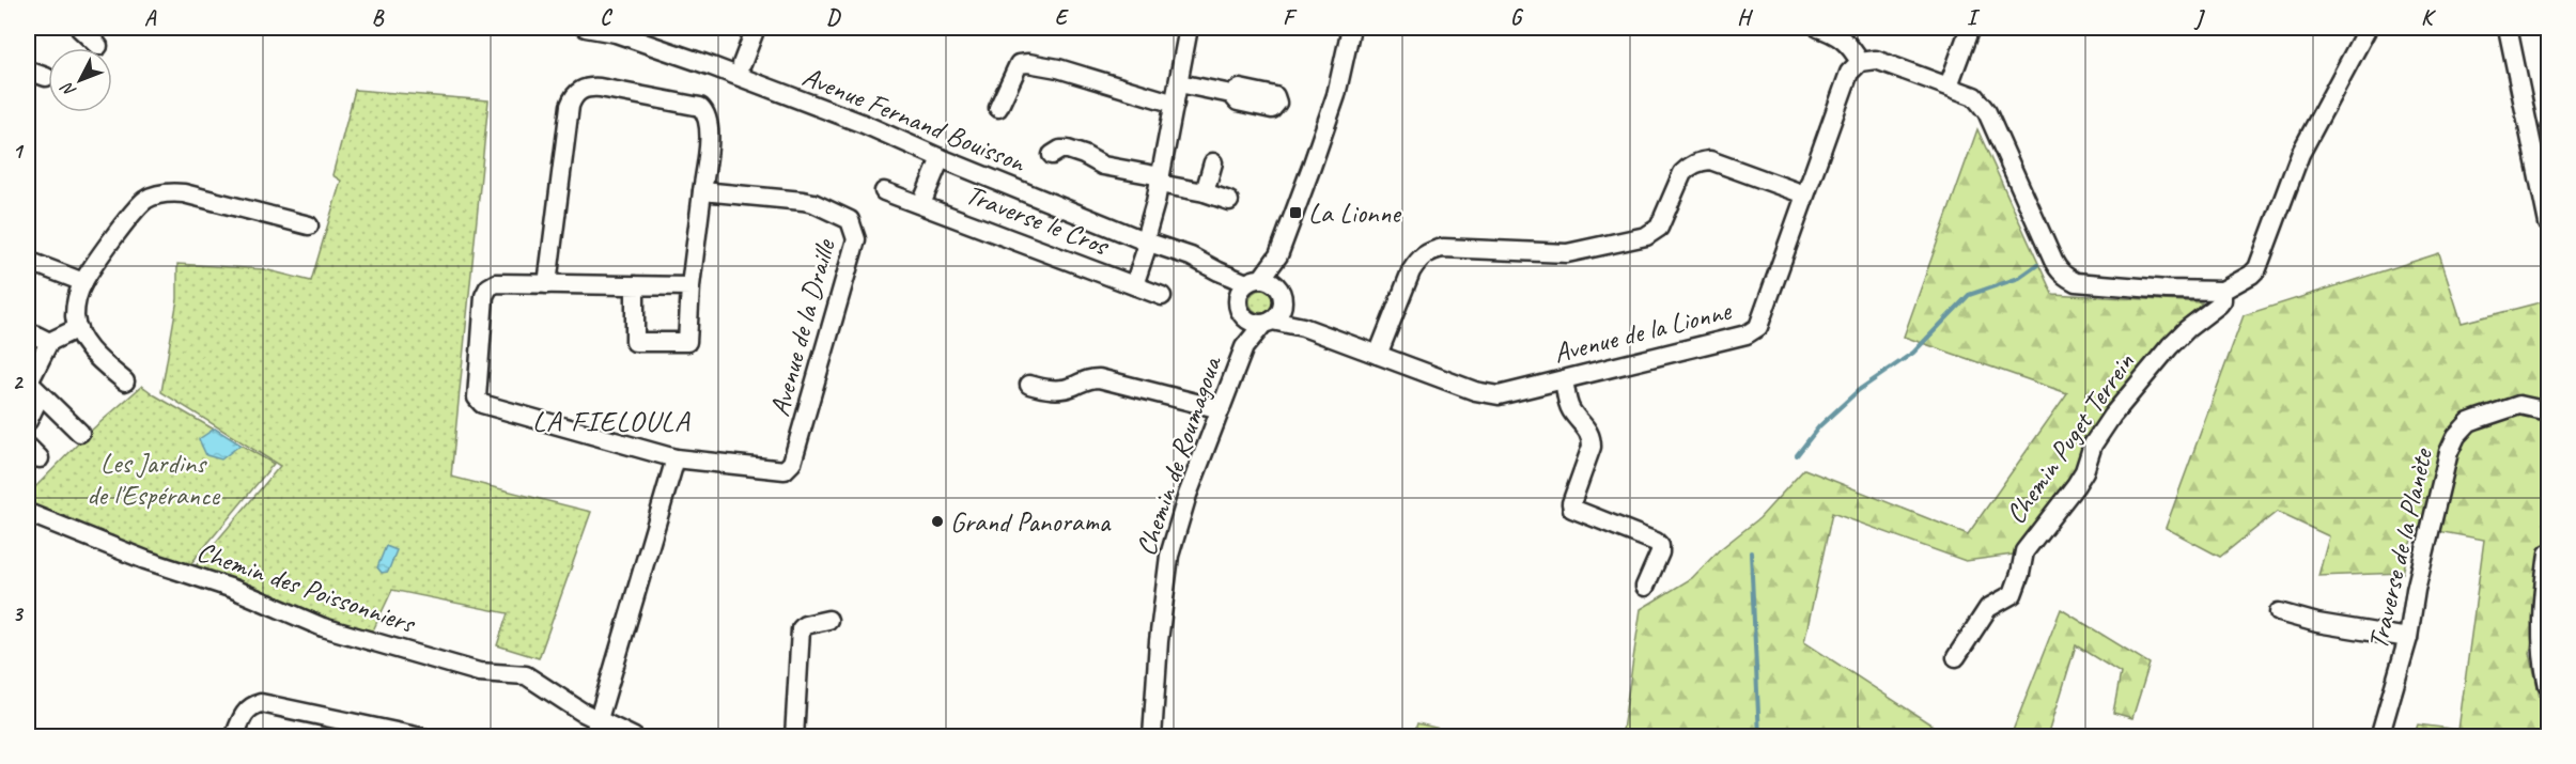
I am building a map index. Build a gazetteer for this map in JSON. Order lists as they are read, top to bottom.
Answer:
{
  "streets": {
    "street": [
      "Avenue Fernand Bouisson",
      "Traverse le Cros",
      "Avenue de la Draille",
      "Avenue de la Lionne",
      "Chemin Puget Terrein",
      "Chemin de Roumagoua",
      "Traverse de la Planète",
      "Chemin des Poissonniers"
    ]
  },
  "crossings": [
    ["Avenue Fernand Bouisson", "Traverse le Cros"],
    ["Avenue Fernand Bouisson", "Avenue de la Lionne"],
    ["Avenue Fernand Bouisson", "Chemin de Roumagoua"],
    ["Avenue de la Lionne", "Chemin de Roumagoua"]
  ],
  "districts": ["LA FIELOULA"],
  "parks": ["Les Jardins de l'Espérance"],
  "places": {
    "transit": ["La Lionne"],
    "other": ["Grand Panorama"]
  },
  "north": "bottom left",
  "grid": {
    "columns": [
      "A",
      "B",
      "C",
      "D",
      "E",
      "F",
      "G",
      "H",
      "I",
      "J",
      "K"
    ],
    "rows": ["1", "2", "3"]
  }
}
